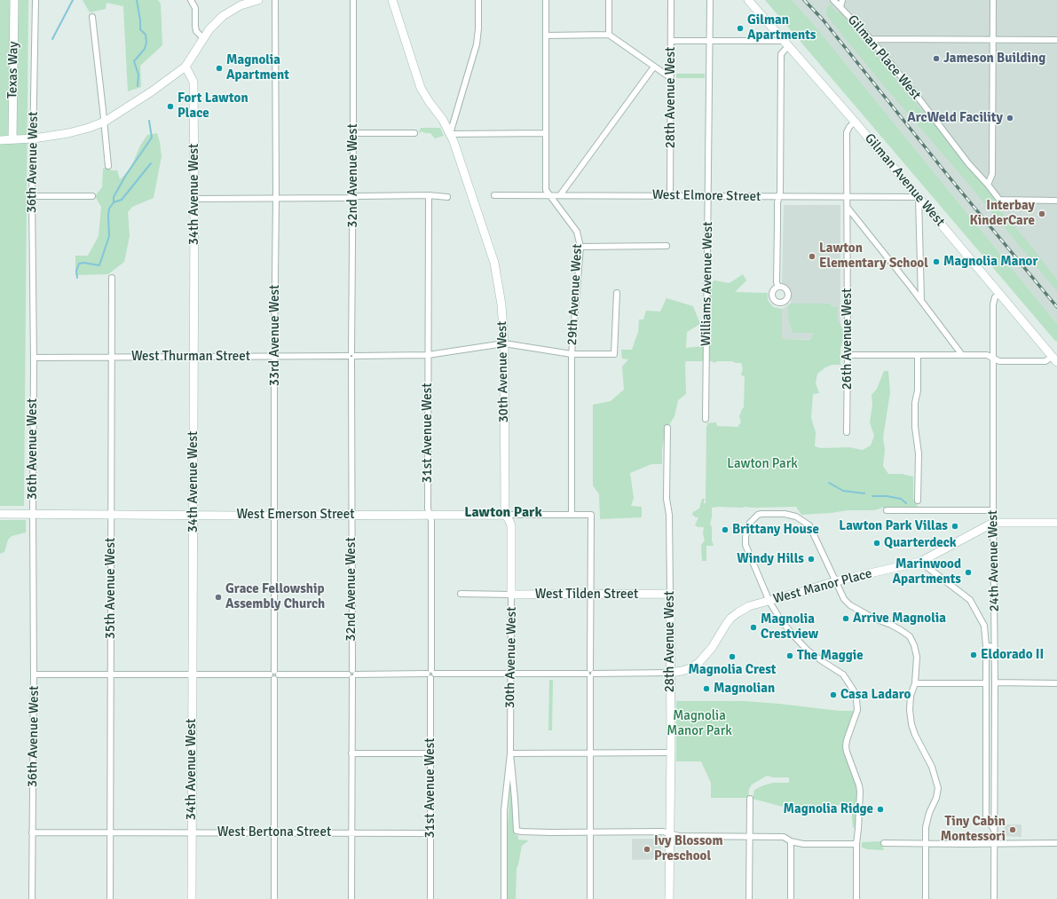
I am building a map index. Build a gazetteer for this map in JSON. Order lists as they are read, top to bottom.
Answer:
{
  "streets": {
    "street": [
      "Gilman Place West",
      "Texas Way",
      "28th Avenue West",
      "36th Avenue West",
      "32nd Avenue West",
      "Gilman Avenue West",
      "34th Avenue West",
      "West Elmore Street",
      "Williams Avenue West",
      "29th Avenue West",
      "33rd Avenue West",
      "26th Avenue West",
      "West Thurman Street",
      "30th Avenue West",
      "31st Avenue West",
      "West Emerson Street",
      "24th Avenue West",
      "West Manor Place",
      "35th Avenue West",
      "West Tilden Street",
      "West Bertona Street"
    ]
  },
  "crossings": [
    ["28th Avenue West", "West Elmore Street"],
    ["28th Avenue West", "West Manor Place"],
    ["28th Avenue West", "West Tilden Street"],
    ["36th Avenue West", "West Thurman Street"],
    ["36th Avenue West", "West Emerson Street"],
    ["36th Avenue West", "West Bertona Street"],
    ["32nd Avenue West", "West Thurman Street"],
    ["32nd Avenue West", "West Emerson Street"],
    ["32nd Avenue West", "West Bertona Street"],
    ["Gilman Avenue West", "West Elmore Street"],
    ["Gilman Avenue West", "26th Avenue West"],
    ["Gilman Avenue West", "24th Avenue West"],
    ["34th Avenue West", "West Thurman Street"],
    ["34th Avenue West", "West Emerson Street"],
    ["34th Avenue West", "West Bertona Street"],
    ["West Elmore Street", "Williams Avenue West"],
    ["West Elmore Street", "29th Avenue West"],
    ["West Elmore Street", "26th Avenue West"],
    ["29th Avenue West", "West Thurman Street"],
    ["29th Avenue West", "West Emerson Street"],
    ["33rd Avenue West", "West Thurman Street"],
    ["33rd Avenue West", "West Emerson Street"],
    ["33rd Avenue West", "West Bertona Street"],
    ["West Thurman Street", "30th Avenue West"],
    ["West Thurman Street", "31st Avenue West"],
    ["West Thurman Street", "35th Avenue West"],
    ["30th Avenue West", "West Emerson Street"],
    ["30th Avenue West", "West Tilden Street"],
    ["31st Avenue West", "West Emerson Street"],
    ["31st Avenue West", "West Bertona Street"],
    ["West Emerson Street", "35th Avenue West"],
    ["West Emerson Street", "West Tilden Street"],
    ["24th Avenue West", "West Manor Place"],
    ["35th Avenue West", "West Bertona Street"]
  ],
  "districts": ["Lawton Park"],
  "parks": ["Lawton Park", "Magnolia Manor Park"],
  "places": [
    "Gilman Apartments",
    "Jameson Building",
    "Magnolia Apartment",
    "Fort Lawton Place",
    "ArcWeld Facility",
    "Interbay KinderCare",
    "Lawton Elementary School",
    "Magnolia Manor",
    "Lawton Park Villas",
    "Brittany House",
    "Quarterdeck",
    "Windy Hills",
    "Marinwood Apartments",
    "Grace Fellowship Assembly Church",
    "Arrive Magnolia",
    "Magnolia Crestview",
    "Eldorado II",
    "The Maggie",
    "Magnolia Crest",
    "Magnolian",
    "Casa Ladaro",
    "Magnolia Ridge",
    "Tiny Cabin Montessori",
    "Ivy Blossom Preschool"
  ]
}
